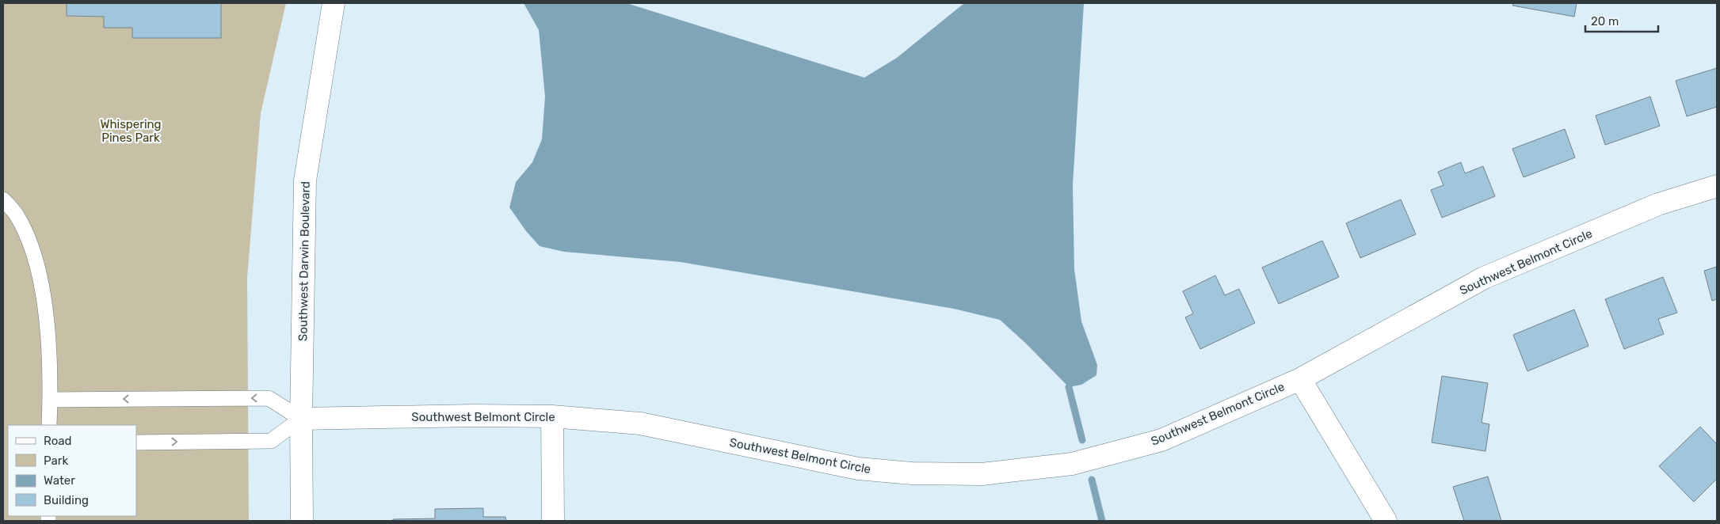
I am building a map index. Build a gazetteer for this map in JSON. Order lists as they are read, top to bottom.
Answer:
{
  "streets": {
    "street": ["Southwest Darwin Boulevard", "Southwest Belmont Circle"]
  },
  "crossings": [
    ["Southwest Darwin Boulevard", "Southwest Belmont Circle"]
  ],
  "parks": ["Whispering Pines Park"],
  "legend": [
    "Road",
    "Park",
    "Water",
    "Building"
  ],
  "scale_bar": "20 m"
}
